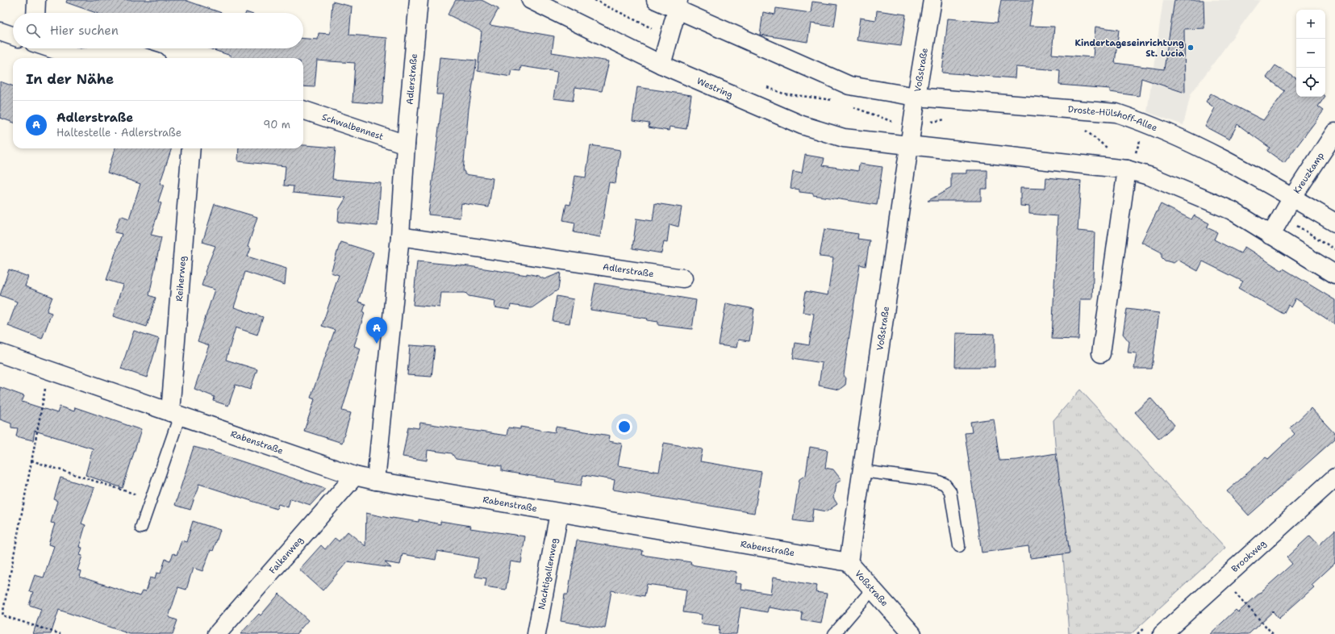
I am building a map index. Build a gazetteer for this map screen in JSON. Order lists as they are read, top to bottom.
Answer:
{
  "streets": {
    "street": [
      "Voßstraße",
      "Adlerstraße",
      "Westring",
      "Droste-Hülshoff-Allee",
      "Schwalbennest",
      "Kreuzkamp",
      "Reiherweg",
      "Rabenstraße",
      "Falkenweg",
      "Brookweg",
      "Nachtigallenweg"
    ]
  },
  "crossings": [
    ["Voßstraße", "Westring"],
    ["Voßstraße", "Droste-Hülshoff-Allee"],
    ["Voßstraße", "Rabenstraße"],
    ["Adlerstraße", "Schwalbennest"],
    ["Adlerstraße", "Rabenstraße"],
    ["Droste-Hülshoff-Allee", "Kreuzkamp"],
    ["Reiherweg", "Rabenstraße"],
    ["Rabenstraße", "Falkenweg"],
    ["Rabenstraße", "Nachtigallenweg"]
  ],
  "places": ["Kindertageseinrichtung St. Lucia"],
  "page": {
    "map_buttons": ["+", "−"],
    "search": "Hier suchen",
    "heading": "In der Nähe",
    "list": [
      {
        "mark": "A",
        "name": "Adlerstraße",
        "note": "Haltestelle · Adlerstraße",
        "value": "90 m"
      }
    ],
    "pins": "A"
  }
}
